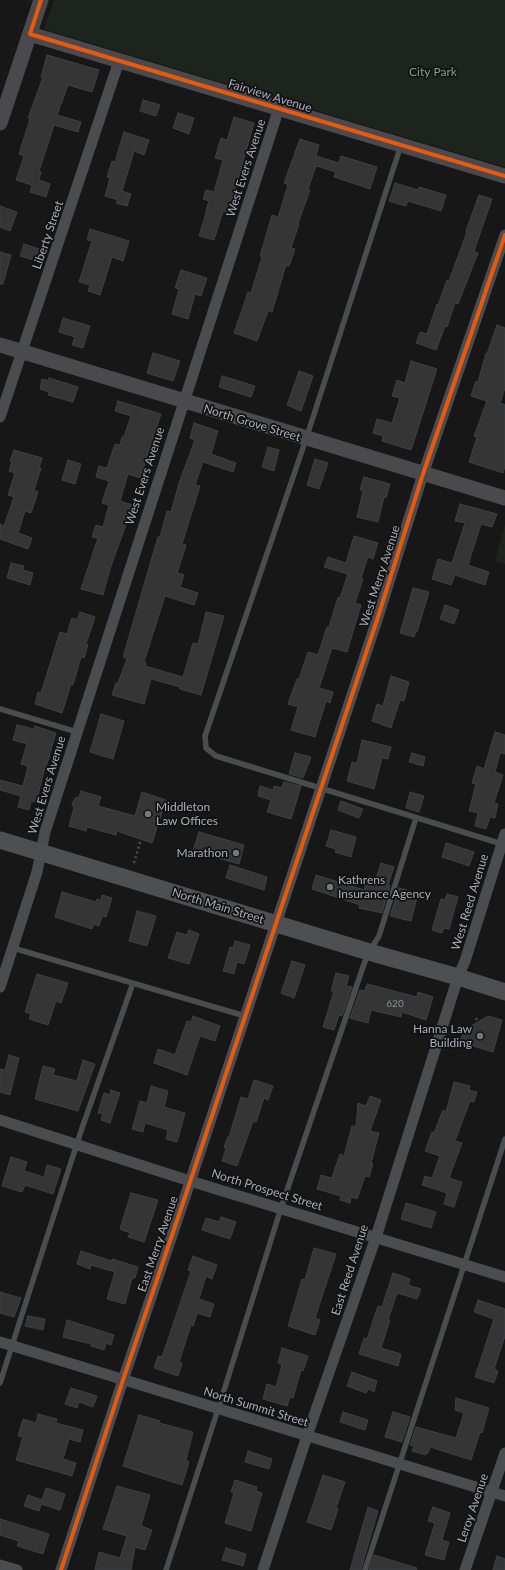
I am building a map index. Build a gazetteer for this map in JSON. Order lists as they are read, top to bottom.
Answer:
{
  "streets": {
    "main road": ["North Main Street"],
    "street": [
      "Fairview Avenue",
      "West Evers Avenue",
      "Liberty Street",
      "North Grove Street",
      "West Merry Avenue",
      "West Reed Avenue",
      "North Prospect Street",
      "East Merry Avenue",
      "East Reed Avenue",
      "North Summit Street",
      "Leroy Avenue"
    ]
  },
  "crossings": [
    ["Fairview Avenue", "West Evers Avenue"],
    ["Fairview Avenue", "Liberty Street"],
    ["West Evers Avenue", "North Grove Street"],
    ["West Evers Avenue", "North Main Street"],
    ["Liberty Street", "North Grove Street"],
    ["North Grove Street", "West Merry Avenue"],
    ["West Merry Avenue", "North Main Street"],
    ["West Merry Avenue", "East Merry Avenue"],
    ["West Reed Avenue", "North Main Street"],
    ["West Reed Avenue", "East Reed Avenue"],
    ["North Main Street", "East Merry Avenue"],
    ["North Main Street", "East Reed Avenue"],
    ["North Prospect Street", "East Merry Avenue"],
    ["North Prospect Street", "East Reed Avenue"],
    ["East Merry Avenue", "North Summit Street"],
    ["East Reed Avenue", "North Summit Street"],
    ["North Summit Street", "Leroy Avenue"]
  ],
  "parks": ["City Park"],
  "places": [
    "Middleton Law Offices",
    "Marathon",
    "Kathrens Insurance Agency",
    "Hanna Law Building"
  ],
  "house_numbers": ["620"]
}
